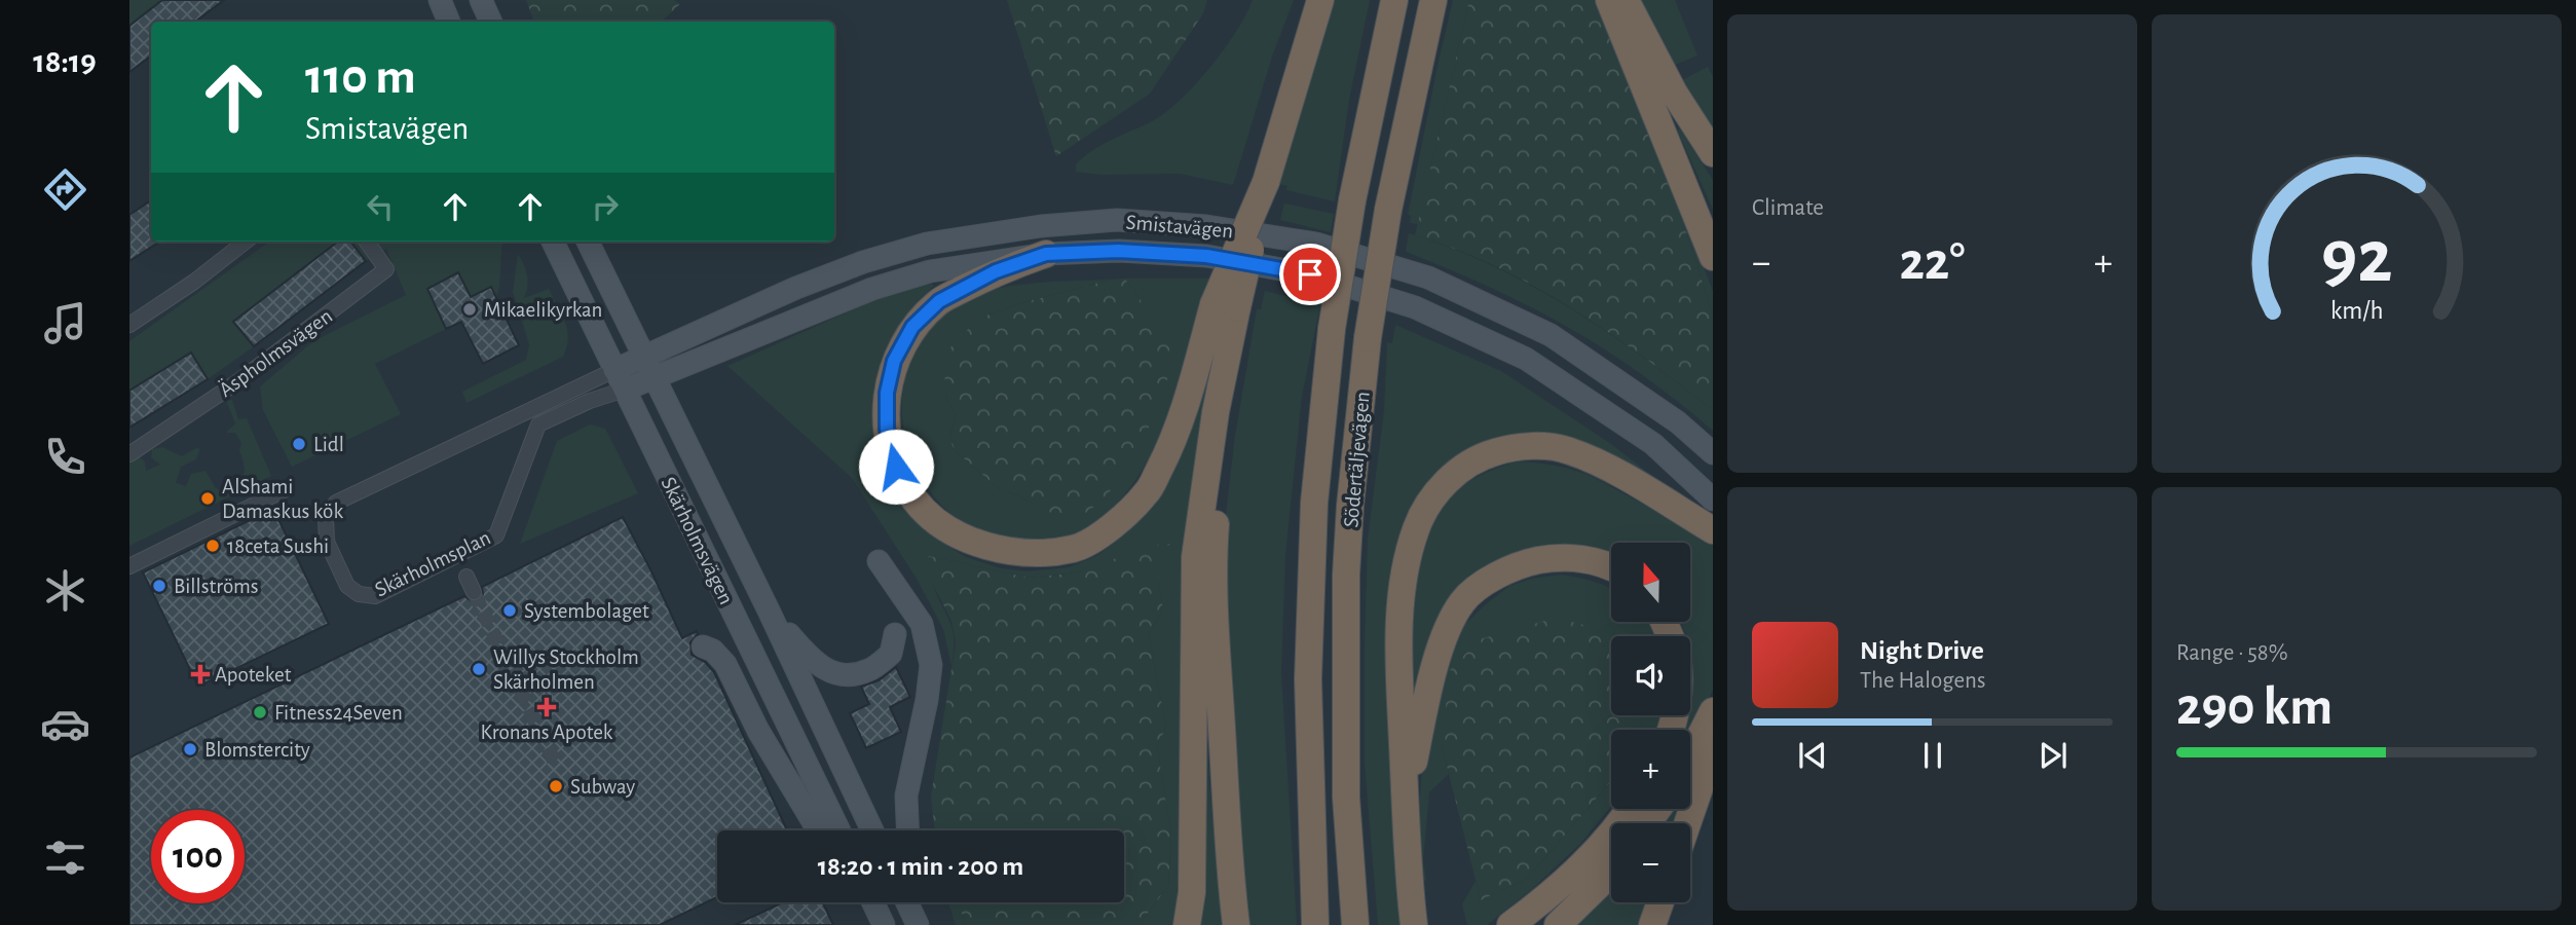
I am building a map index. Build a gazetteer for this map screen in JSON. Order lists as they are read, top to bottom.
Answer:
{
  "streets": {
    "highway": ["Södertäljevägen"],
    "main road": ["Smistavägen", "Skärholmsvägen"],
    "street": ["Äspholmsvägen", "Skärholmsplan"]
  },
  "crossings": [
    ["Smistavägen", "Skärholmsvägen"],
    ["Smistavägen", "Skärholmsplan"],
    ["Skärholmsvägen", "Skärholmsplan"]
  ],
  "places": {
    "other": [
      "Mikaelikyrkan",
      "Lidl",
      "AlShami Damaskus kök",
      "18ceta Sushi",
      "Billströms",
      "Systembolaget",
      "Willys Stockholm Skärholmen",
      "Fitness24Seven",
      "Blomstercity",
      "Subway"
    ],
    "health": ["Apoteket", "Kronans Apotek"]
  },
  "north": "top",
  "page": {
    "tabs": "18:19",
    "tile": [
      "Climate",
      ["Range · 58%", "290 km"]
    ],
    "turn": ["110 m", "Smistavägen"],
    "heat": ["−", "22°", "+"],
    "map_buttons": ["+", "−"],
    "song": ["Night Drive", "The Halogens"],
    "limit": "100",
    "trip": "18:20 · 1 min · 200 m",
    "gauge": ["92", "km/h"]
  }
}
